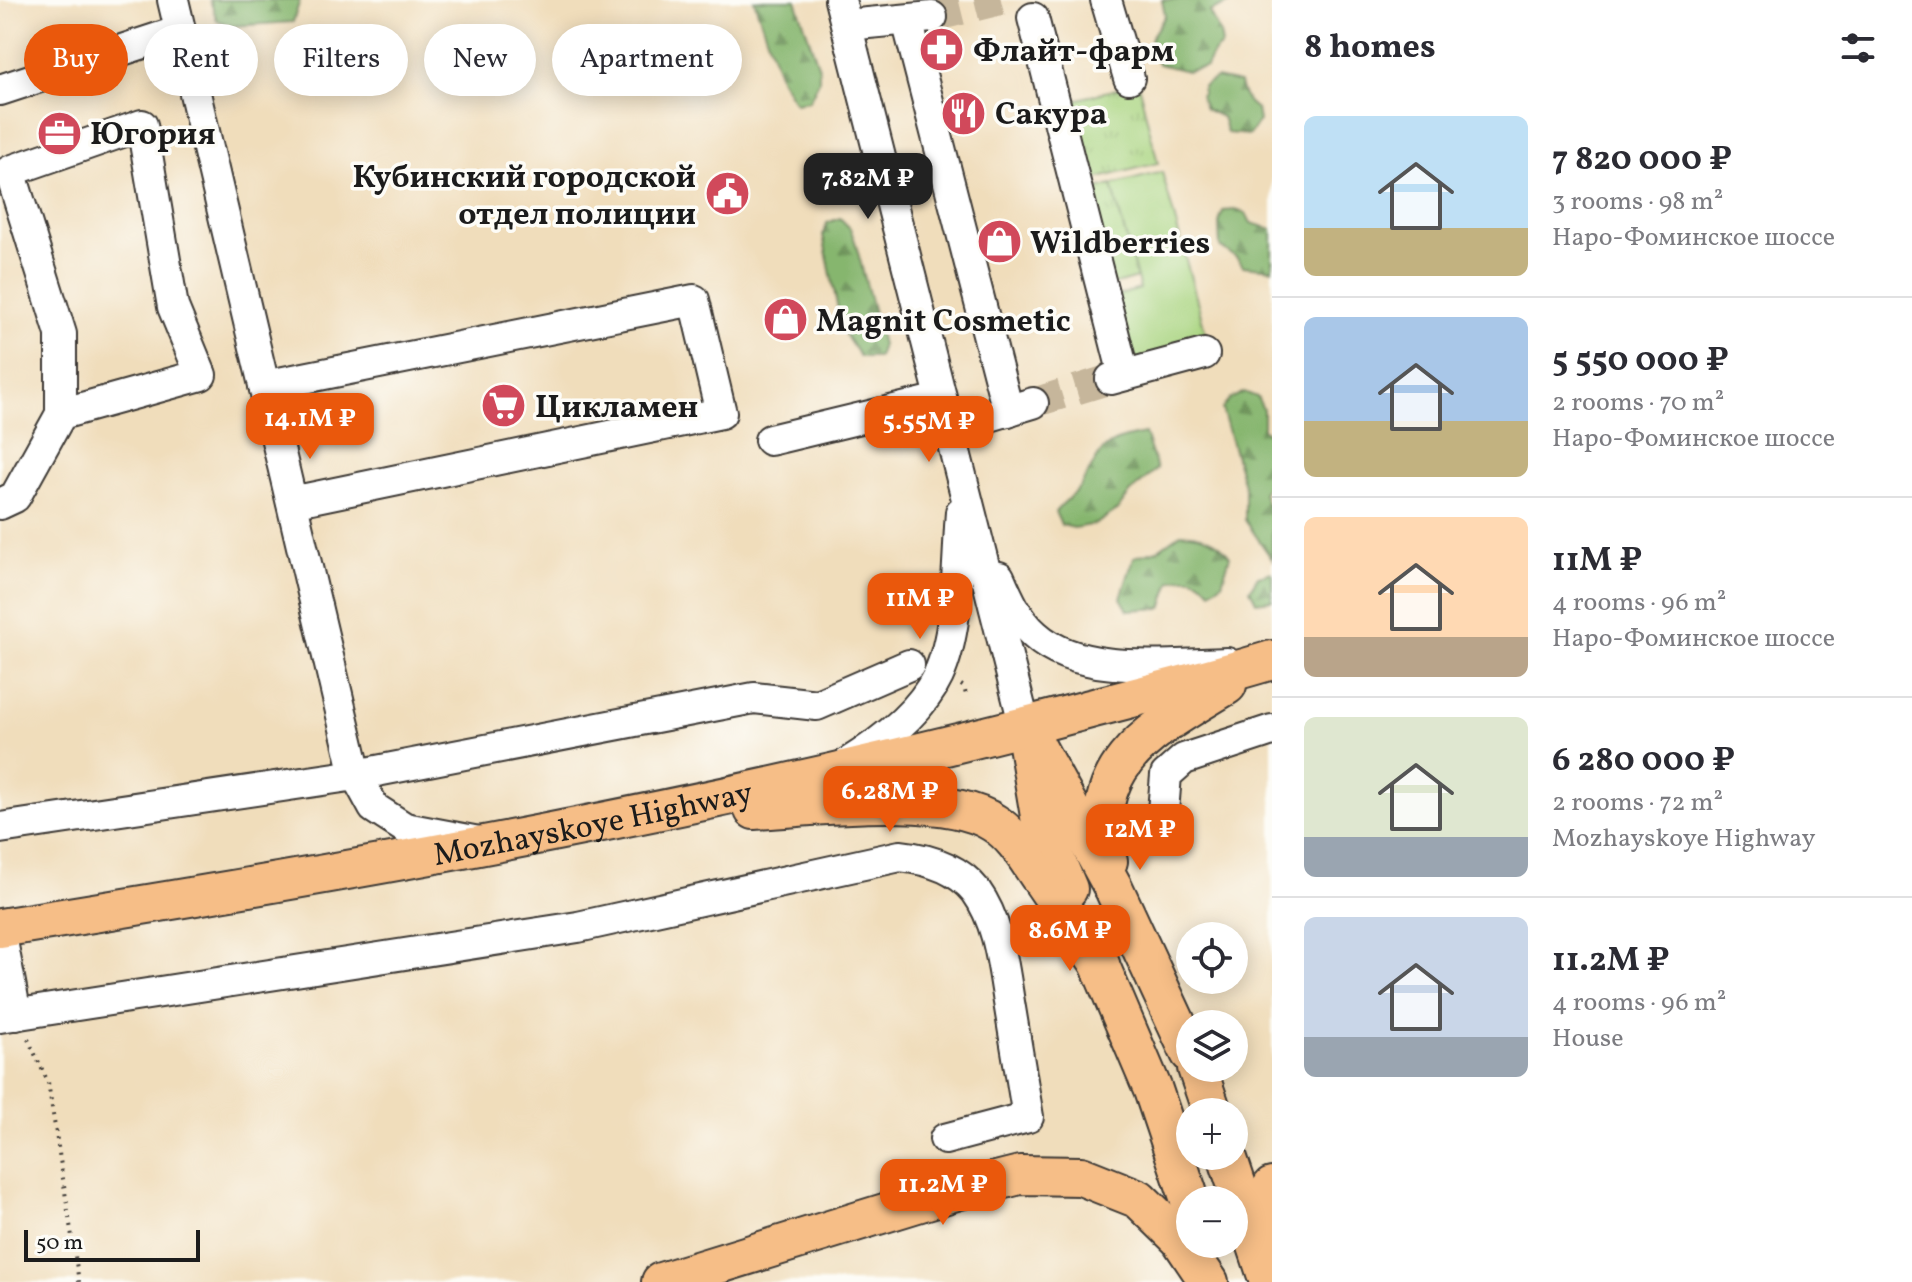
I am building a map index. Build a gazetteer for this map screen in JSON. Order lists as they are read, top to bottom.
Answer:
{
  "streets": {
    "main road": ["Mozhayskoye Highway"]
  },
  "places": {
    "pharmacy": ["Флайт-фарм"],
    "restaurant": ["Сакура"],
    "office": ["Югория"],
    "public building": ["Кубинский городской отдел полиции"],
    "shop": ["Wildberries", "Magnit Cosmetic"],
    "supermarket": ["Цикламен"]
  },
  "scale_bar": "50 m",
  "page": {
    "heading": "8 homes",
    "chip": [
      "Buy",
      "Rent",
      "Filters",
      "New",
      "Apartment"
    ],
    "list": [
      {
        "name": "7 820 000 ₽",
        "note": "3 rooms · 98 m² · Наро-Фоминское шоссе"
      },
      {
        "name": "5 550 000 ₽",
        "note": "2 rooms · 70 m² · Наро-Фоминское шоссе"
      },
      {
        "name": "11M ₽",
        "note": "4 rooms · 96 m² · Наро-Фоминское шоссе"
      },
      {
        "name": "6 280 000 ₽",
        "note": "2 rooms · 72 m² · Mozhayskoye Highway"
      },
      {
        "name": "11.2M ₽",
        "note": "4 rooms · 96 m² · House"
      }
    ],
    "price": [
      "7.82M ₽",
      "14.1M ₽",
      "5.55M ₽",
      "11M ₽",
      "6.28M ₽",
      "12M ₽",
      "8.6M ₽",
      "11.2M ₽"
    ],
    "map_buttons": ["+", "−"],
    "scale": "50 m"
  }
}
